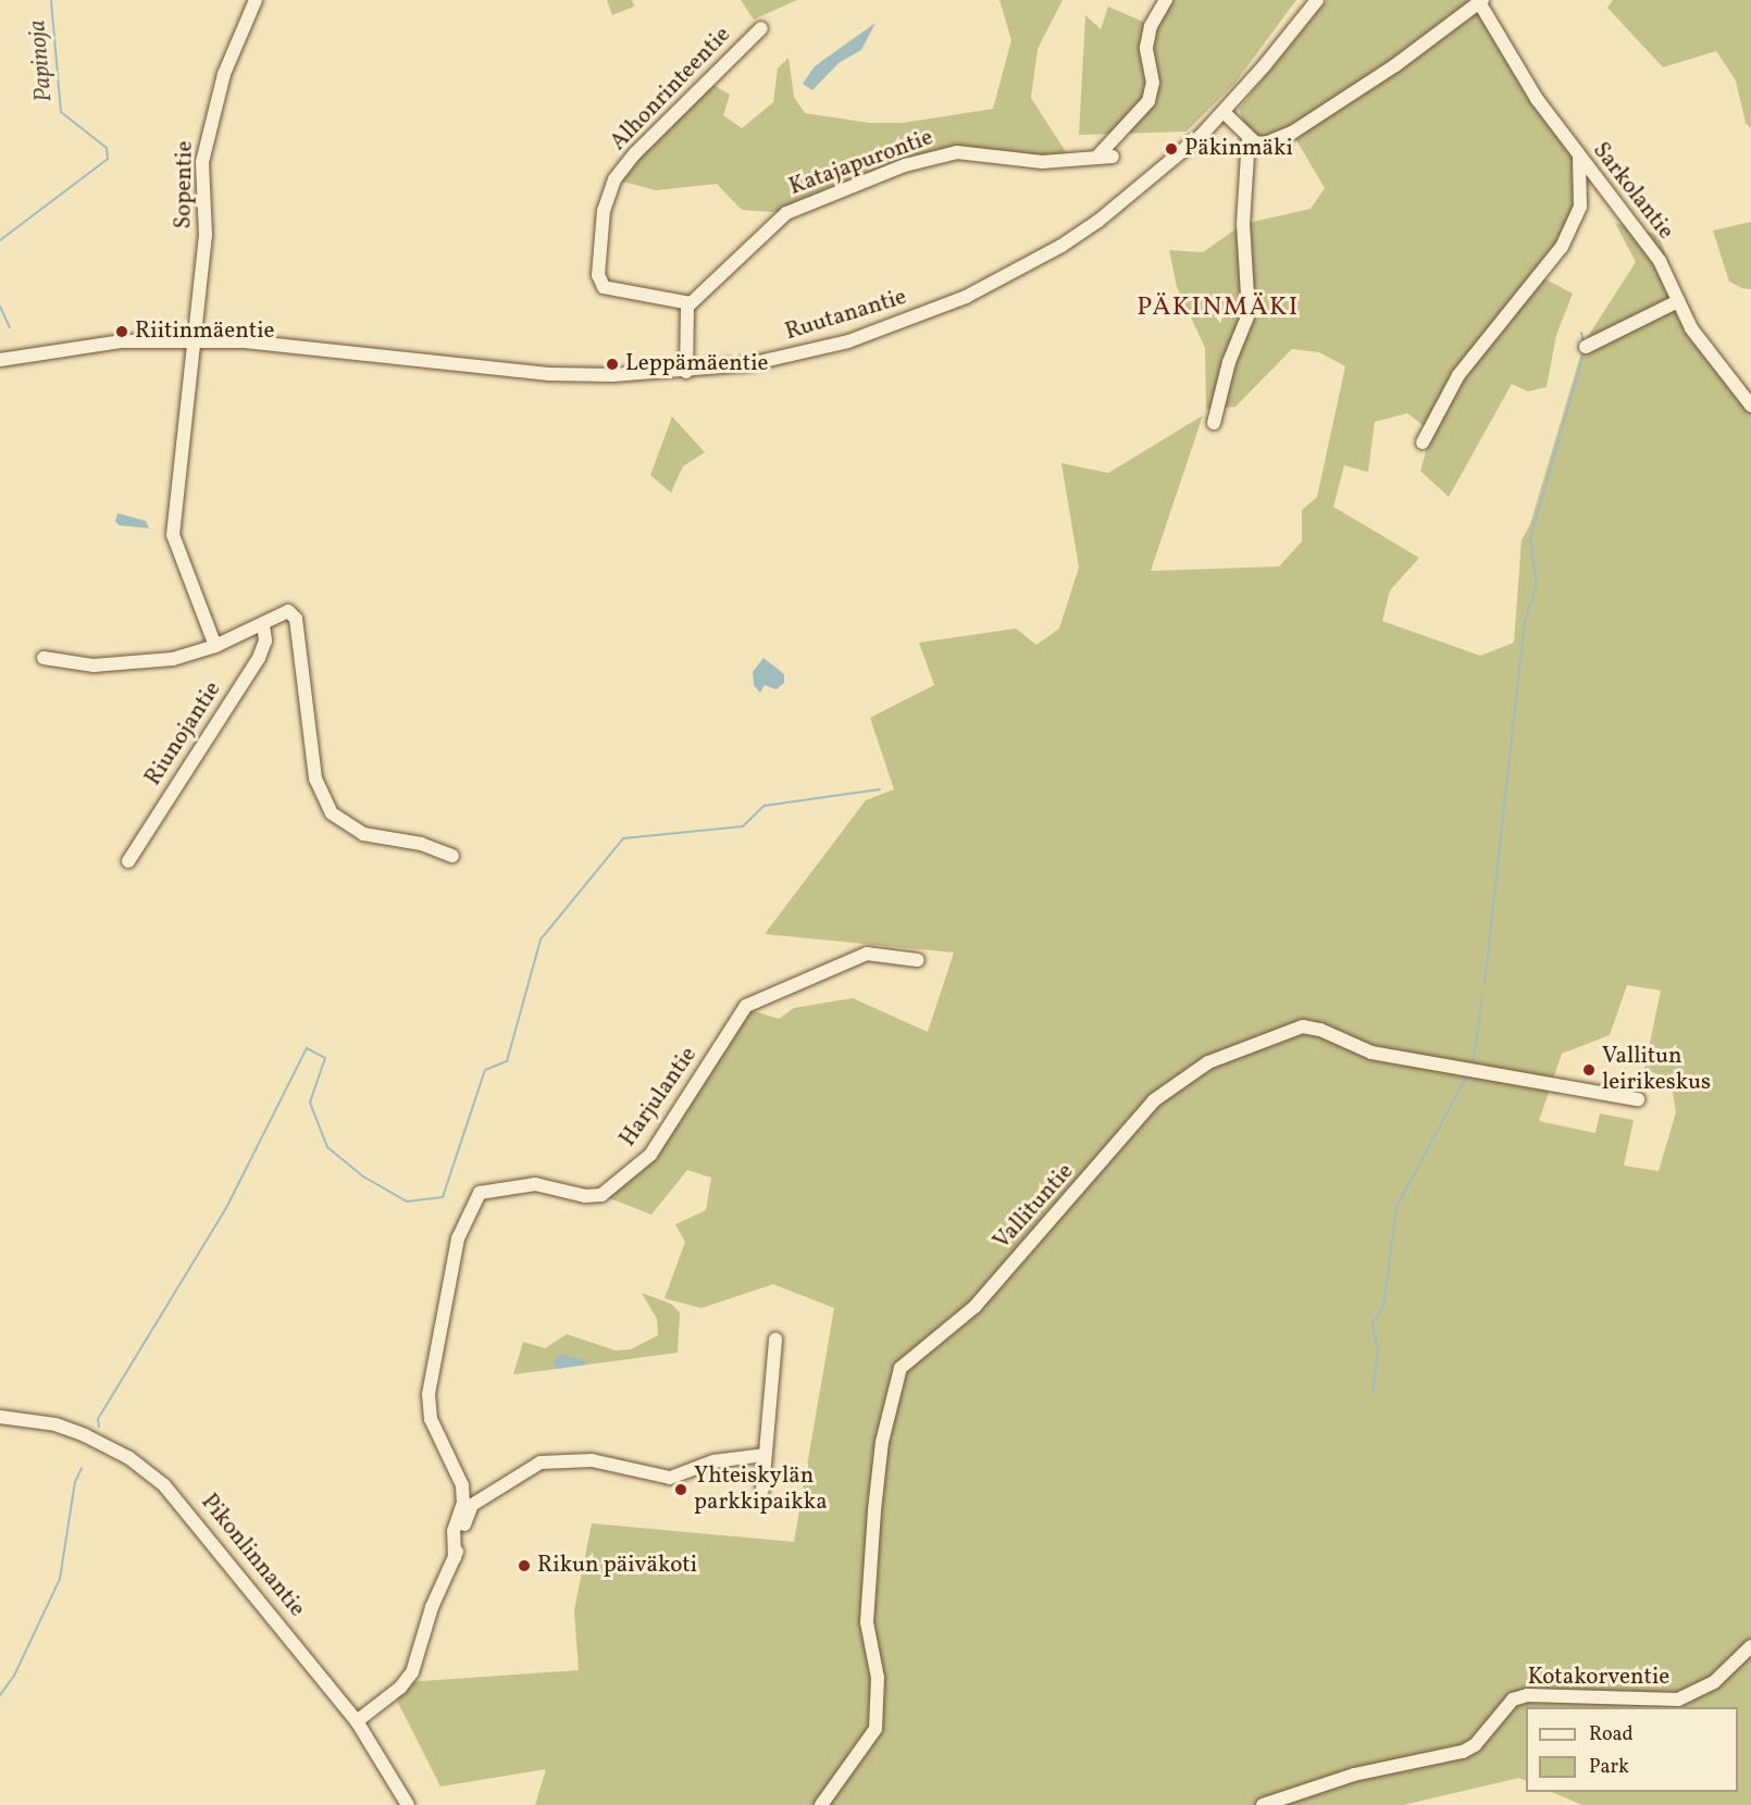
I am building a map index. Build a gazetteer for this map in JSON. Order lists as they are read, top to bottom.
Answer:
{
  "streets": {
    "street": [
      "Alhonrinteentie",
      "Katajapurontie",
      "Sopentie",
      "Sarkolantie",
      "Ruutanantie",
      "Riunojantie",
      "Harjulantie",
      "Vallituntie",
      "Pikonlinnantie",
      "Kotakorventie"
    ]
  },
  "crossings": [
    ["Alhonrinteentie", "Katajapurontie"],
    ["Sopentie", "Ruutanantie"],
    ["Harjulantie", "Pikonlinnantie"]
  ],
  "districts": ["PÄKINMÄKI"],
  "water": ["Papinoja"],
  "places": [
    "Päkinmäki",
    "Riitinmäentie",
    "Leppämäentie",
    "Vallitun leirikeskus",
    "Yhteiskylän parkkipaikka",
    "Rikun päiväkoti"
  ],
  "legend": ["Road", "Park"]
}
